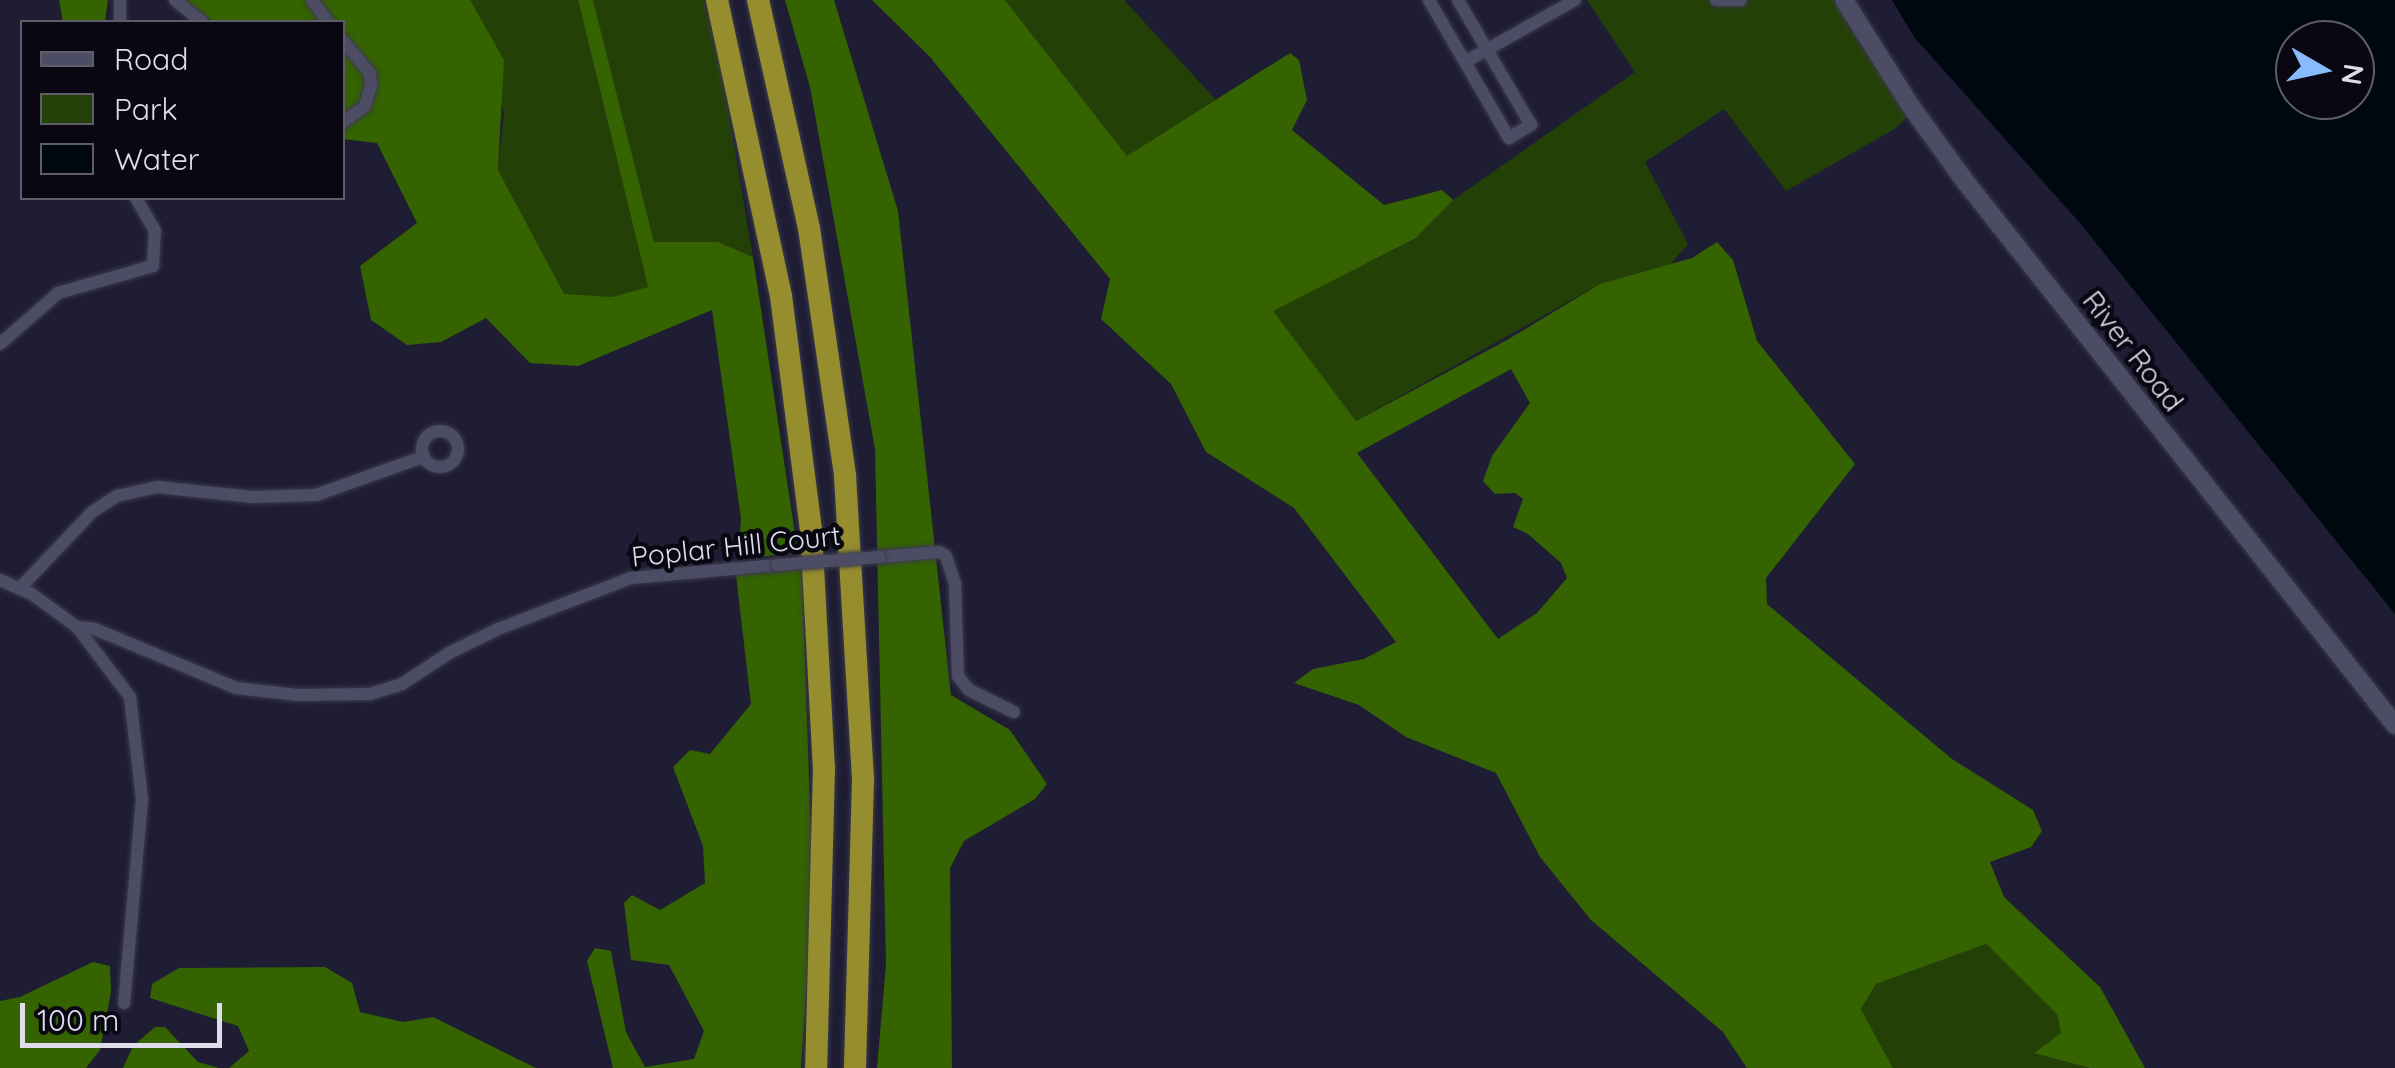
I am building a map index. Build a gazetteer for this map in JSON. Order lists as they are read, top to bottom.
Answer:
{
  "streets": {
    "street": ["River Road", "Poplar Hill Court"]
  },
  "legend": ["Road", "Park", "Water"],
  "scale_bar": "100 m",
  "north": "right"
}
